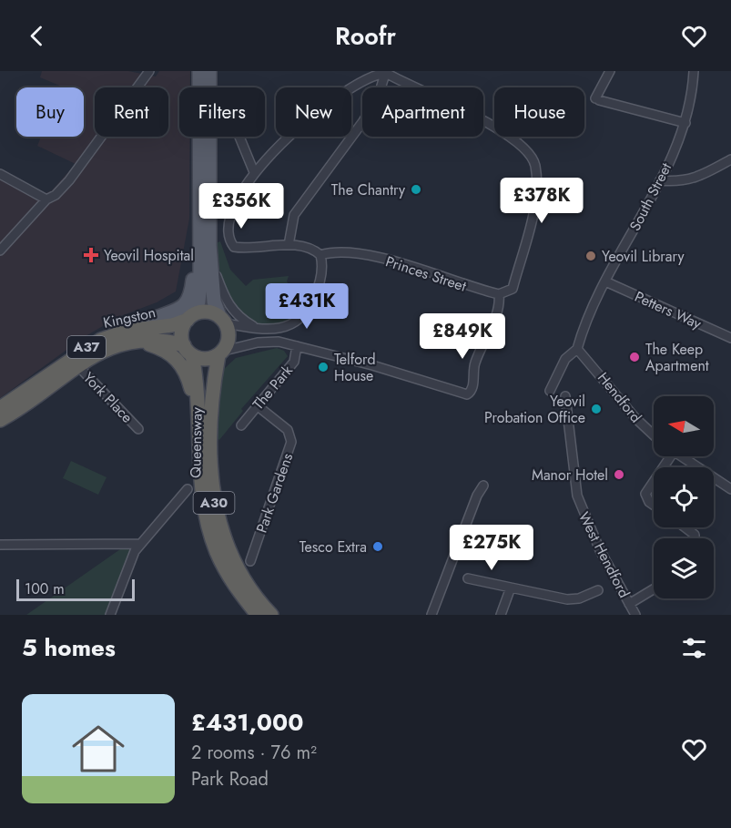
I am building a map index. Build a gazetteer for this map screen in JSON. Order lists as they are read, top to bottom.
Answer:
{
  "streets": {
    "highway": [
      "Kingston",
      "A37",
      "Queensway",
      "A30"
    ],
    "street": [
      "South Street",
      "Princes Street",
      "Petters Way",
      "The Park",
      "York Place",
      "Hendford",
      "Park Gardens",
      "West Hendford"
    ]
  },
  "crossings": [
    ["South Street", "Petters Way"],
    ["South Street", "Hendford"],
    ["Kingston", "York Place"],
    ["Kingston", "Queensway"],
    ["The Park", "Park Gardens"]
  ],
  "places": {
    "other": [
      "The Chantry",
      "Yeovil Library",
      "The Keep Apartment",
      "Telford House",
      "Yeovil Probation Office",
      "Manor Hotel",
      "Tesco Extra"
    ],
    "health": ["Yeovil Hospital"]
  },
  "scale_bar": "100 m",
  "north": "left",
  "page": {
    "header": "Roofr",
    "chip": [
      "Buy",
      "Rent",
      "Filters",
      "New",
      "Apartment",
      "House"
    ],
    "price": [
      "£378K",
      "£356K",
      "£431K",
      "£849K",
      "£275K"
    ],
    "scale": "100 m",
    "heading": "5 homes",
    "list": [
      {
        "name": "£431,000",
        "note": "2 rooms · 76 m² · Park Road"
      }
    ]
  }
}
